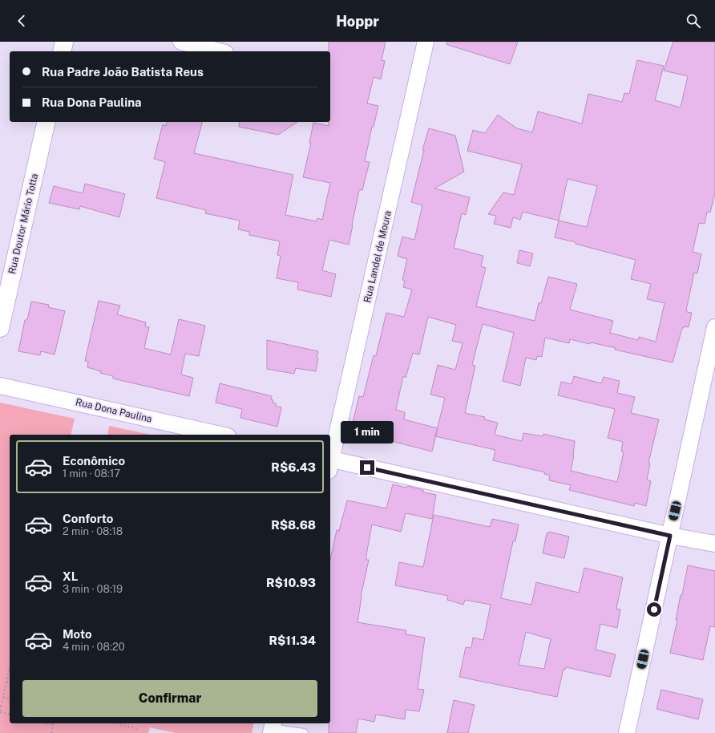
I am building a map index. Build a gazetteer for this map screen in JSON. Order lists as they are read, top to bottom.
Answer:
{
  "streets": {
    "street": ["Rua Doutor Mário Totta", "Rua Landel de Moura", "Rua Dona Paulina"]
  },
  "page": {
    "header": "Hoppr",
    "banner": ["Rua Padre João Batista Reus", "Rua Dona Paulina"],
    "bubble": "1 min",
    "list": [
      {
        "name": "Econômico",
        "note": "1 min · 08:17",
        "value": "R$6.43"
      },
      {
        "name": "Conforto",
        "note": "2 min · 08:18",
        "value": "R$8.68"
      },
      {
        "name": "XL",
        "note": "3 min · 08:19",
        "value": "R$10.93"
      },
      {
        "name": "Moto",
        "note": "4 min · 08:20",
        "value": "R$11.34"
      }
    ],
    "buttons": "Confirmar"
  }
}
